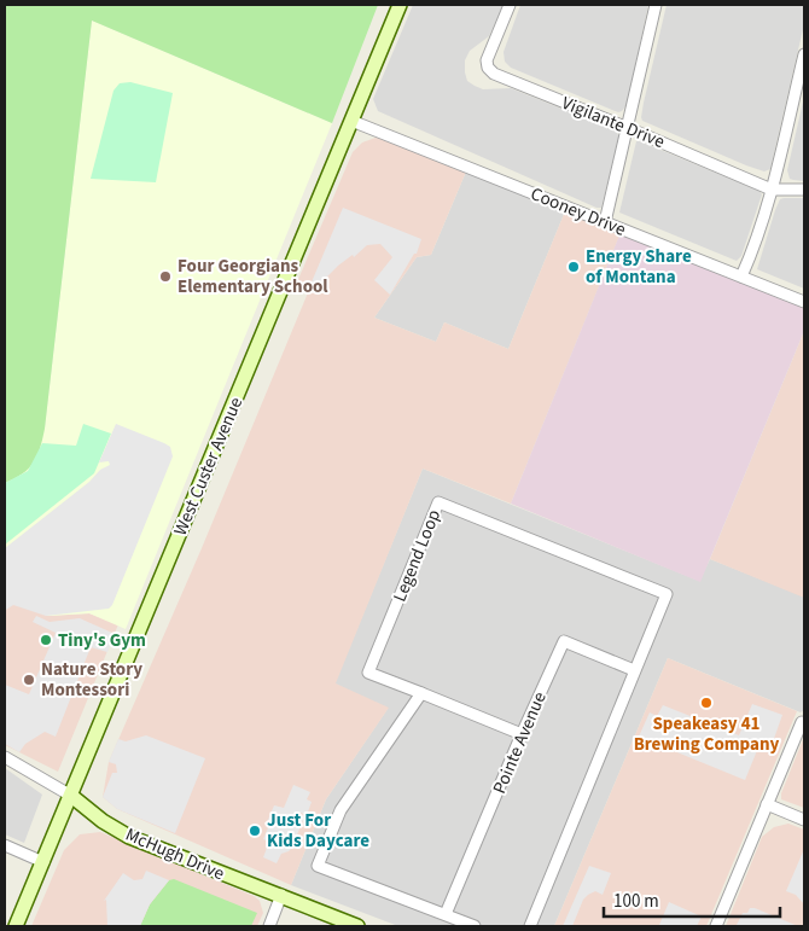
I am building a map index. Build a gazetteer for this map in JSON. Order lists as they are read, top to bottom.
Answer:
{
  "streets": {
    "main road": ["West Custer Avenue", "McHugh Drive"],
    "street": [
      "Vigilante Drive",
      "Cooney Drive",
      "Legend Loop",
      "Pointe Avenue"
    ]
  },
  "crossings": [
    ["Cooney Drive", "West Custer Avenue"],
    ["West Custer Avenue", "McHugh Drive"],
    ["Legend Loop", "Pointe Avenue"]
  ],
  "places": [
    "Energy Share of Montana",
    "Four Georgians Elementary School",
    "Tiny's Gym",
    "Nature Story Montessori",
    "Speakeasy 41 Brewing Company",
    "Just For Kids Daycare"
  ],
  "scale_bar": "100 m"
}
